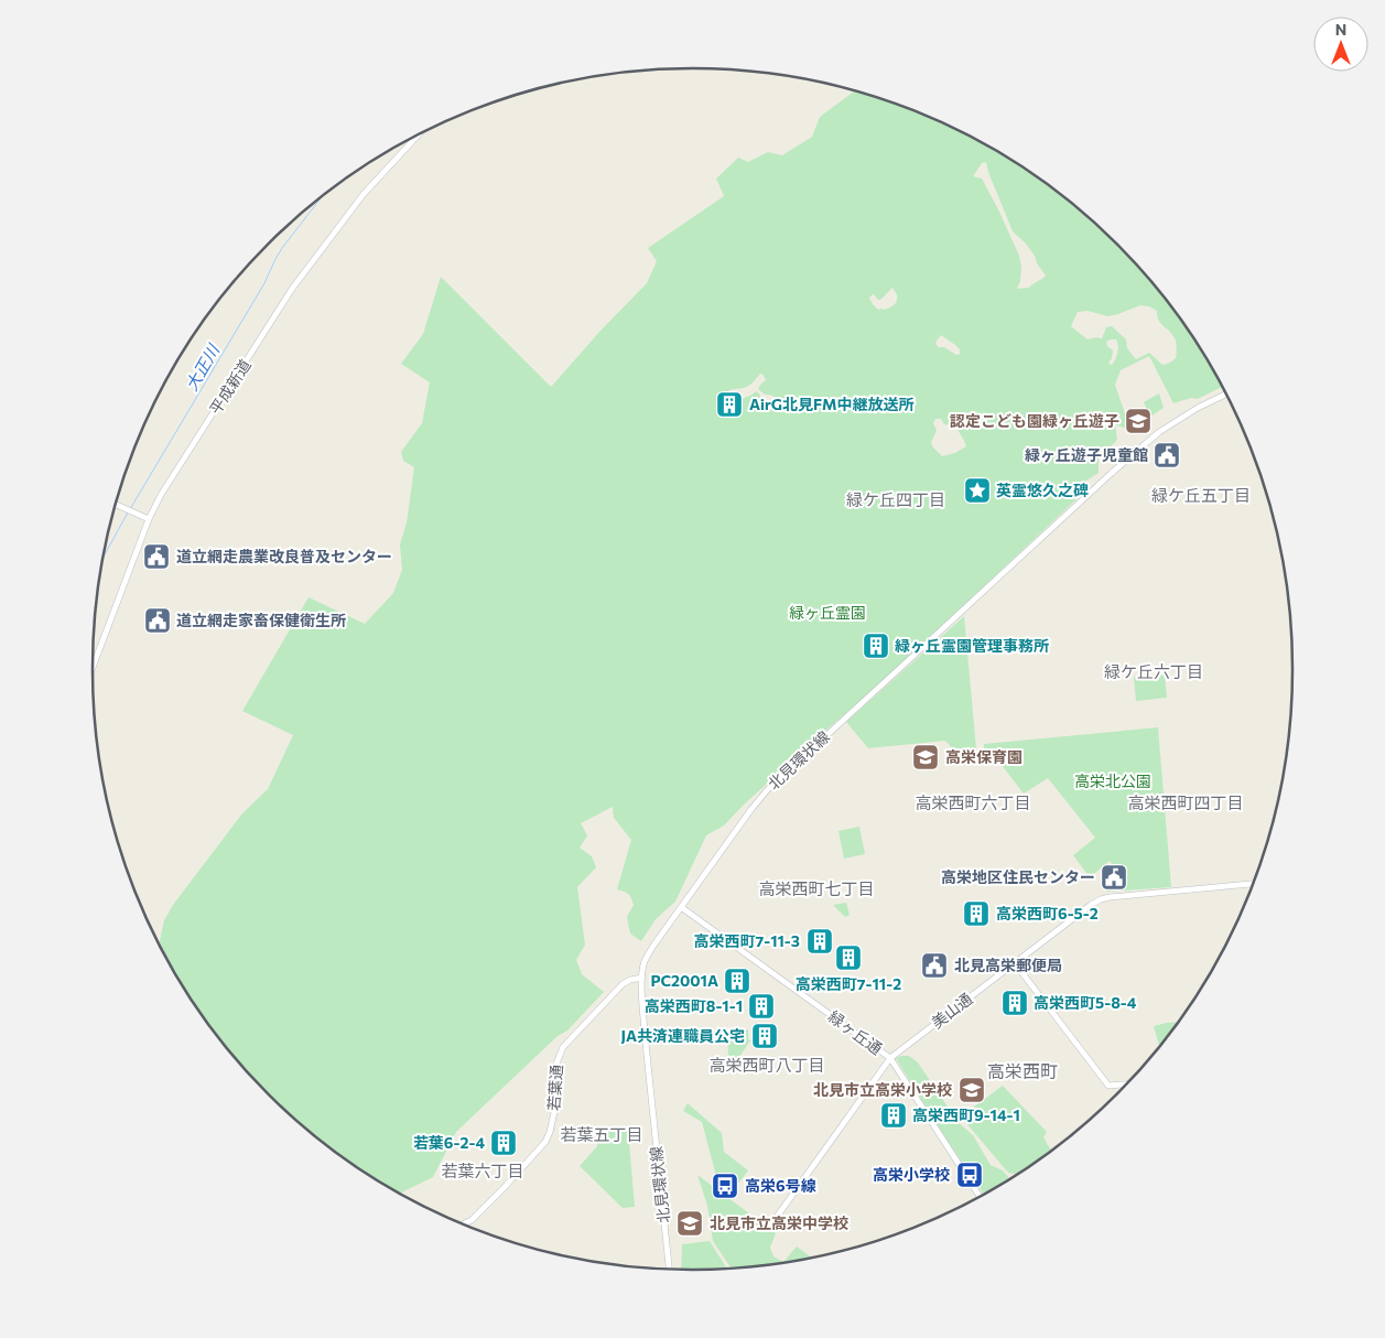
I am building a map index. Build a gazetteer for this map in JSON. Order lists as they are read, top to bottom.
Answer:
{
  "streets": {
    "street": [
      "平成新道",
      "北見環状線",
      "美山通",
      "緑ヶ丘通",
      "若葉通"
    ]
  },
  "crossings": [
    ["北見環状線", "緑ヶ丘通"],
    ["北見環状線", "若葉通"],
    ["美山通", "緑ヶ丘通"]
  ],
  "districts": [
    "緑ケ丘五丁目",
    "緑ケ丘四丁目",
    "緑ケ丘六丁目",
    "高栄西町六丁目",
    "高栄西町四丁目",
    "高栄西町七丁目",
    "高栄西町八丁目",
    "高栄西町",
    "若葉五丁目",
    "若葉六丁目"
  ],
  "water": ["大正川"],
  "parks": ["緑ヶ丘霊園", "高栄北公園"],
  "places": {
    "building": [
      "AirG北見FM中継放送所",
      "緑ヶ丘霊園管理事務所",
      "高栄西町6-5-2",
      "高栄西町7-11-3",
      "高栄西町7-11-2",
      "PC2001A",
      "高栄西町5-8-4",
      "高栄西町8-1-1",
      "JA共済連職員公宅",
      "高栄西町9-14-1",
      "若葉6-2-4"
    ],
    "school or university": [
      "認定こども園緑ヶ丘遊子",
      "高栄保育園",
      "北見市立高栄小学校",
      "北見市立高栄中学校"
    ],
    "public building": [
      "緑ヶ丘遊子児童館",
      "道立網走農業改良普及センター",
      "道立網走家畜保健衛生所",
      "高栄地区住民センター",
      "北見高栄郵便局"
    ],
    "place": ["英霊悠久之碑"],
    "bus stop": ["高栄小学校", "高栄6号線"]
  },
  "north": "top"
}
